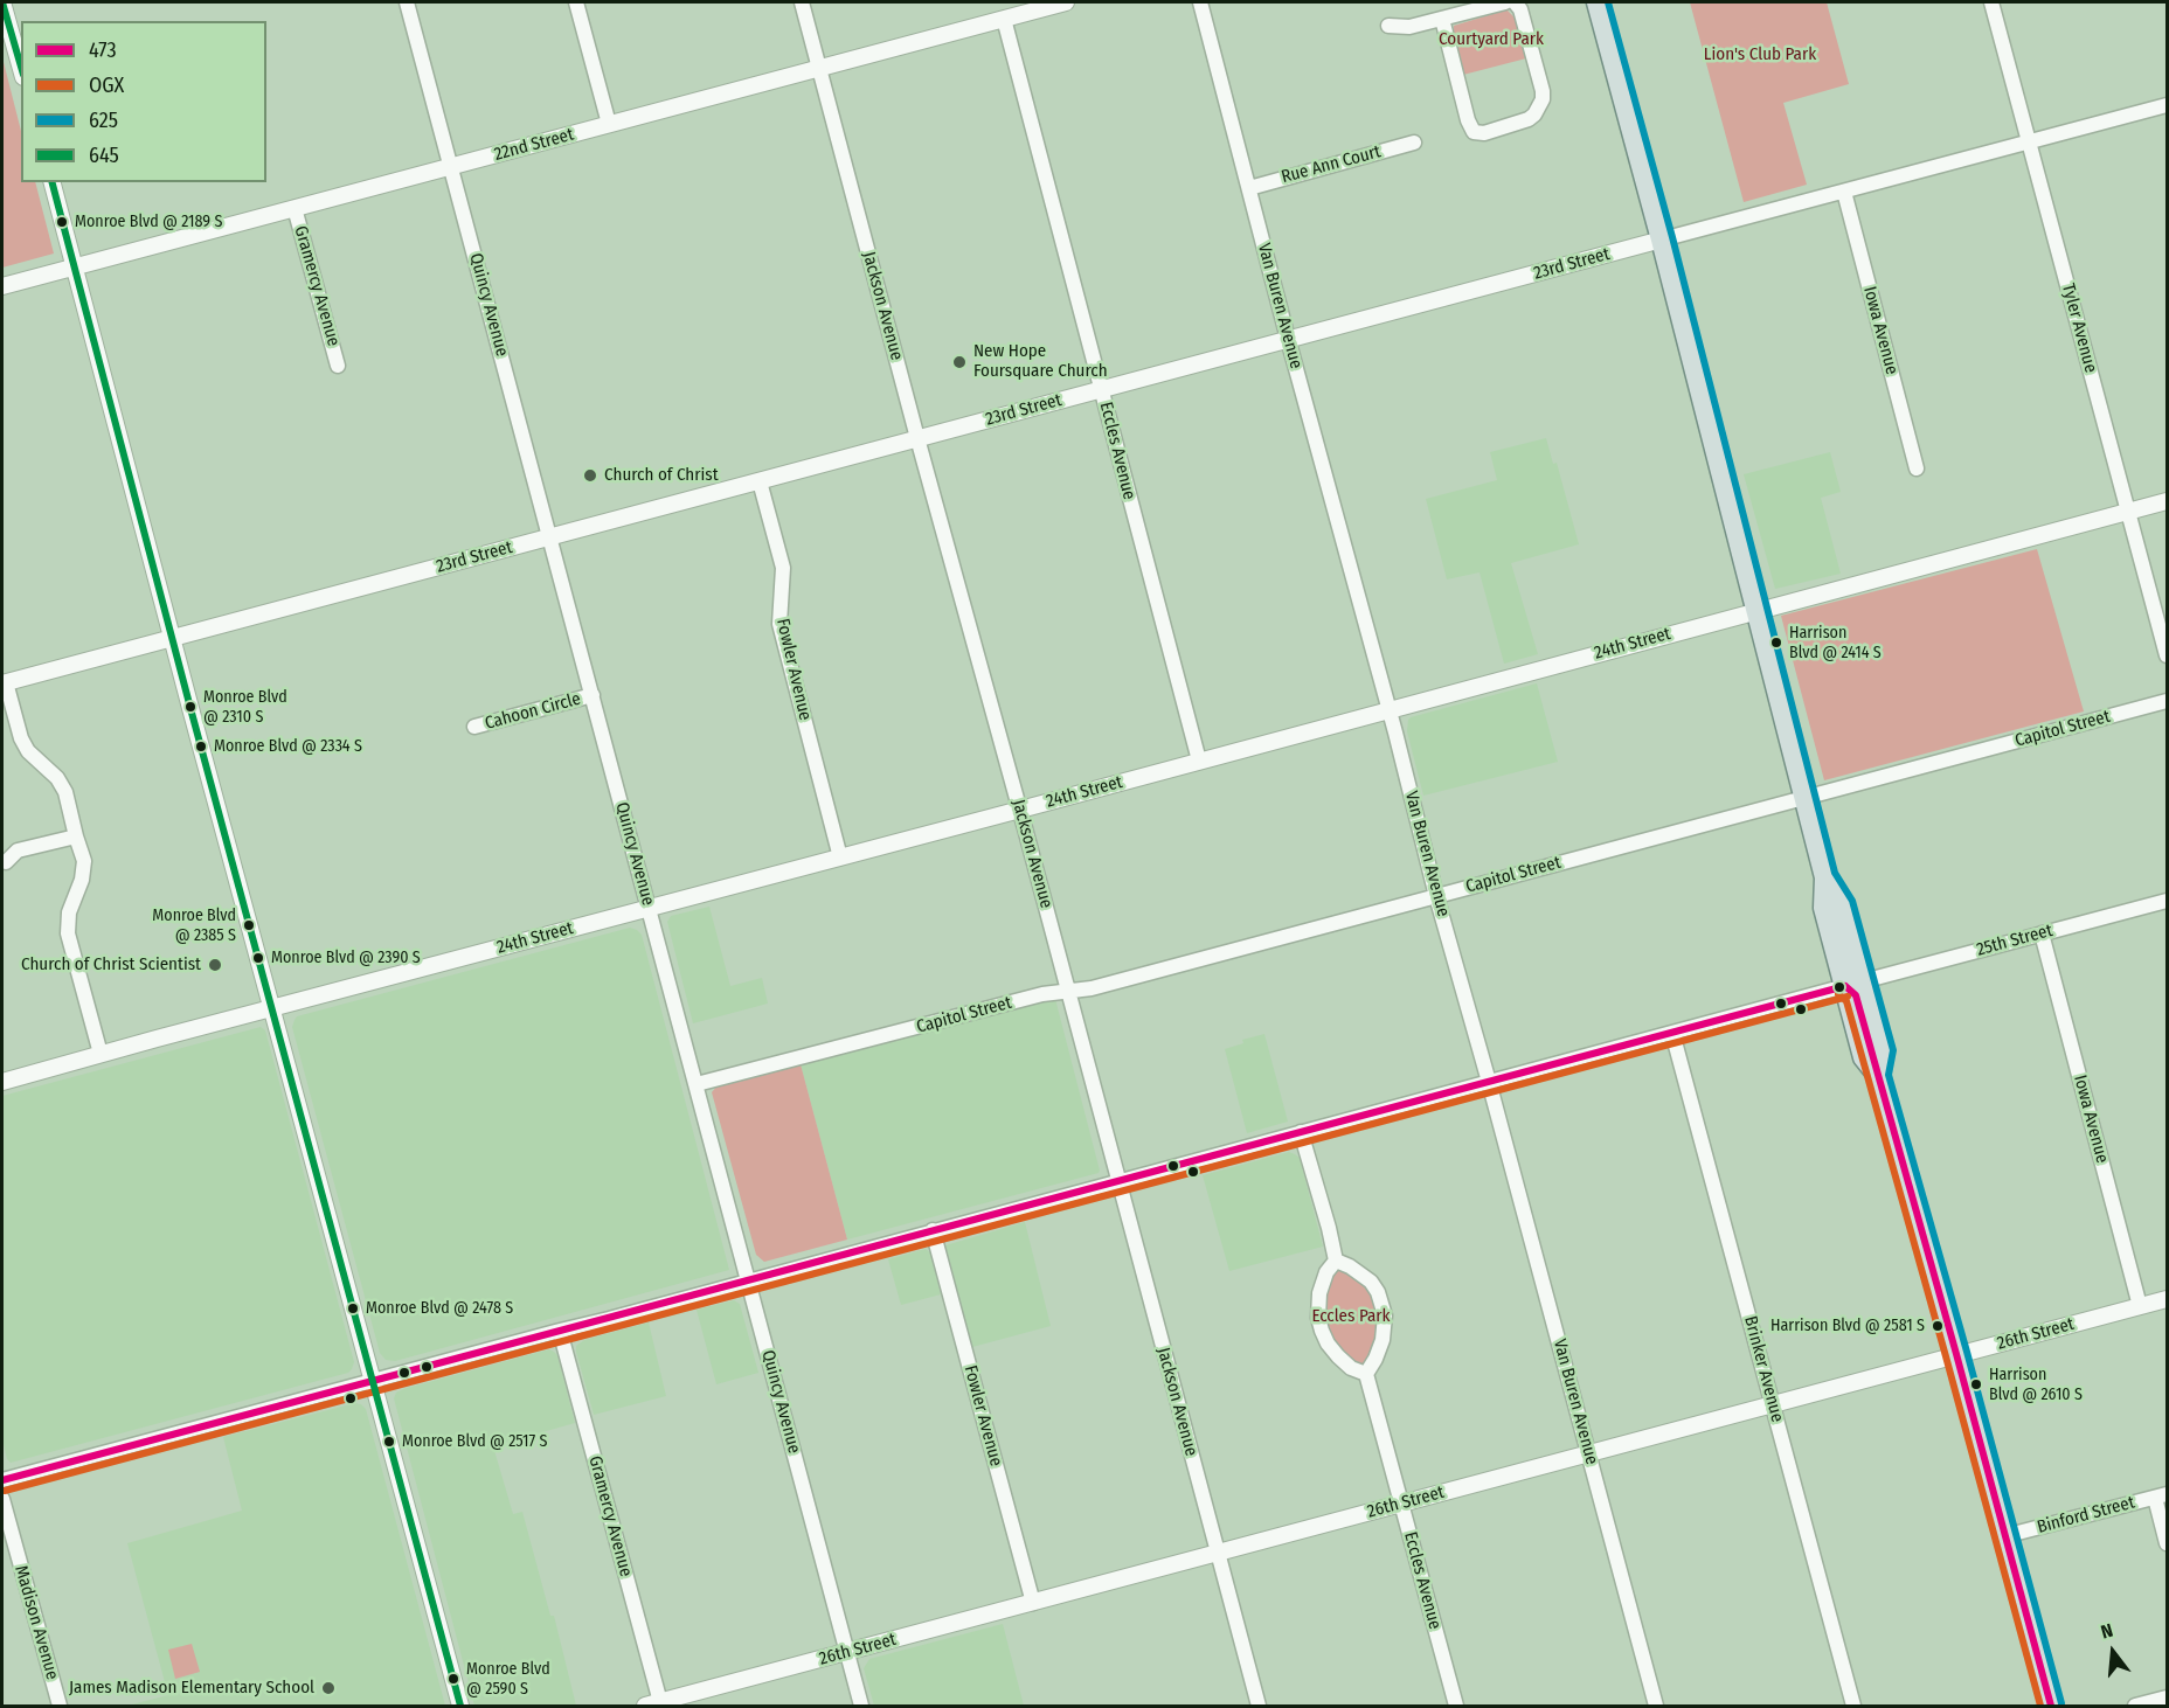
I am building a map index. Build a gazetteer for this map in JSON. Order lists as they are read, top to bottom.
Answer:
{
  "streets": {
    "street": [
      "22nd Street",
      "Rue Ann Court",
      "23rd Street",
      "Gramercy Avenue",
      "Quincy Avenue",
      "Jackson Avenue",
      "Van Buren Avenue",
      "Tyler Avenue",
      "Iowa Avenue",
      "Eccles Avenue",
      "24th Street",
      "Fowler Avenue",
      "Cahoon Circle",
      "Capitol Street",
      "25th Street",
      "26th Street",
      "Brinker Avenue",
      "Binford Street",
      "Madison Avenue"
    ]
  },
  "crossings": [
    ["22nd Street", "Gramercy Avenue"],
    ["22nd Street", "Quincy Avenue"],
    ["22nd Street", "Jackson Avenue"],
    ["22nd Street", "Eccles Avenue"],
    ["Rue Ann Court", "Van Buren Avenue"],
    ["23rd Street", "Quincy Avenue"],
    ["23rd Street", "Jackson Avenue"],
    ["23rd Street", "Van Buren Avenue"],
    ["23rd Street", "Tyler Avenue"],
    ["23rd Street", "Iowa Avenue"],
    ["23rd Street", "Eccles Avenue"],
    ["23rd Street", "Fowler Avenue"],
    ["Gramercy Avenue", "25th Street"],
    ["Gramercy Avenue", "26th Street"],
    ["Quincy Avenue", "24th Street"],
    ["Quincy Avenue", "Cahoon Circle"],
    ["Quincy Avenue", "Capitol Street"],
    ["Quincy Avenue", "25th Street"],
    ["Quincy Avenue", "26th Street"],
    ["Jackson Avenue", "24th Street"],
    ["Jackson Avenue", "Capitol Street"],
    ["Jackson Avenue", "25th Street"],
    ["Jackson Avenue", "26th Street"],
    ["Van Buren Avenue", "24th Street"],
    ["Van Buren Avenue", "Capitol Street"],
    ["Van Buren Avenue", "25th Street"],
    ["Van Buren Avenue", "26th Street"],
    ["Tyler Avenue", "24th Street"],
    ["Iowa Avenue", "25th Street"],
    ["Iowa Avenue", "26th Street"],
    ["Eccles Avenue", "24th Street"],
    ["Eccles Avenue", "26th Street"],
    ["24th Street", "Fowler Avenue"],
    ["Fowler Avenue", "25th Street"],
    ["Fowler Avenue", "26th Street"],
    ["25th Street", "Brinker Avenue"],
    ["26th Street", "Brinker Avenue"]
  ],
  "parks": ["Courtyard Park", "Lion's Club Park", "Eccles Park"],
  "places": [
    "Monroe Blvd @ 2189 S",
    "New Hope Foursquare Church",
    "Church of Christ",
    "Harrison Blvd @ 2414 S",
    "Monroe Blvd @ 2310 S",
    "Monroe Blvd @ 2334 S",
    "Monroe Blvd @ 2385 S",
    "Monroe Blvd @ 2390 S",
    "Church of Christ Scientist",
    "Monroe Blvd @ 2478 S",
    "Harrison Blvd @ 2581 S",
    "Harrison Blvd @ 2610 S",
    "Monroe Blvd @ 2517 S",
    "Monroe Blvd @ 2590 S",
    "James Madison Elementary School"
  ],
  "lines": [
    "transit line 625",
    "transit line 645",
    "transit line 473",
    "transit line OGX"
  ],
  "legend": [
    "473",
    "OGX",
    "625",
    "645"
  ],
  "north": "top"
}
